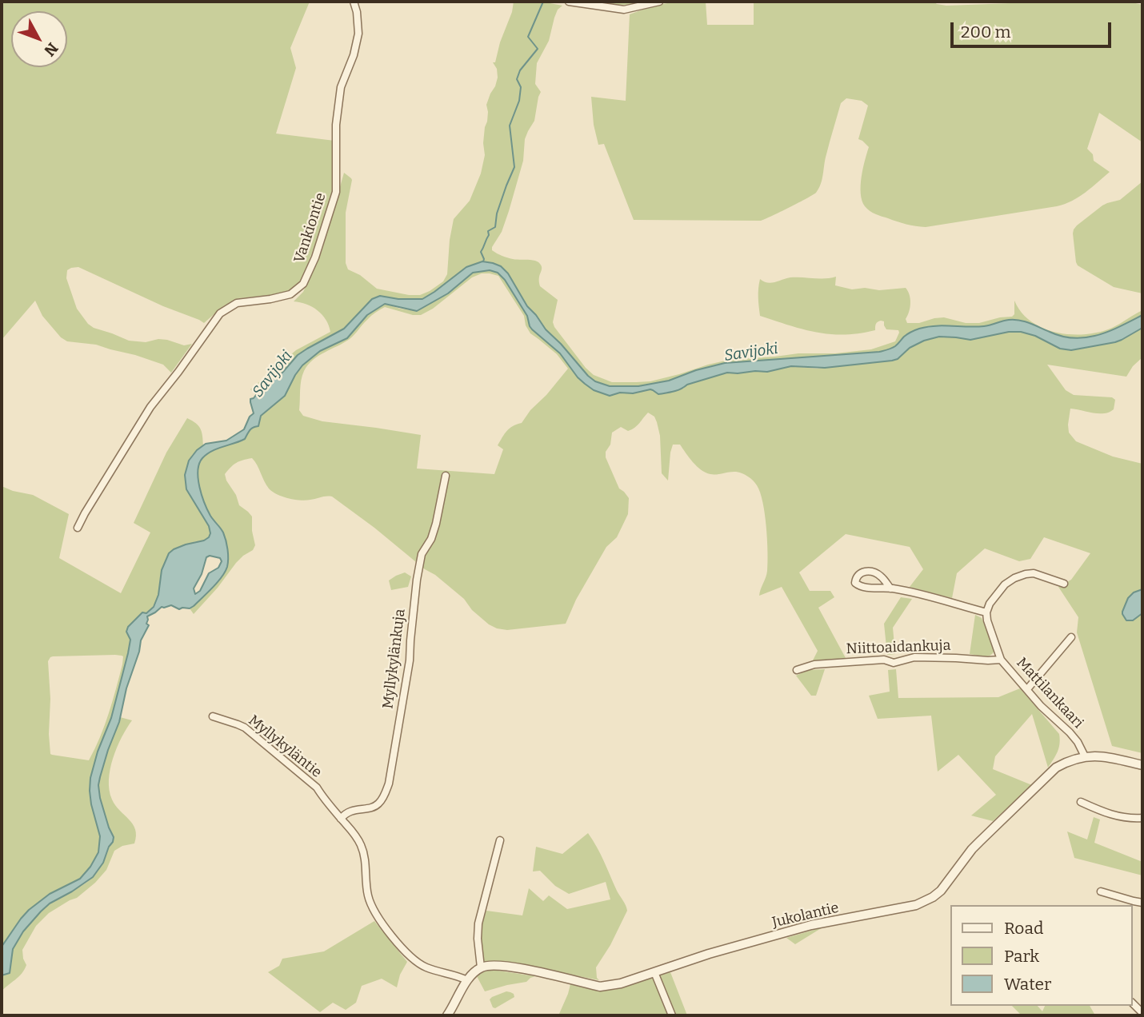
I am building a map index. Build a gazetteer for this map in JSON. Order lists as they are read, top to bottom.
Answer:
{
  "streets": {
    "street": [
      "Vankiontie",
      "Niittoaidankuja",
      "Myllykylänkuja",
      "Mattilankaari",
      "Myllykyläntie",
      "Jukolantie"
    ]
  },
  "crossings": [
    ["Niittoaidankuja", "Mattilankaari"],
    ["Myllykylänkuja", "Myllykyläntie"],
    ["Mattilankaari", "Jukolantie"]
  ],
  "water": ["Savijoki"],
  "legend": ["Road", "Park", "Water"],
  "scale_bar": "200 m",
  "north": "bottom right"
}
